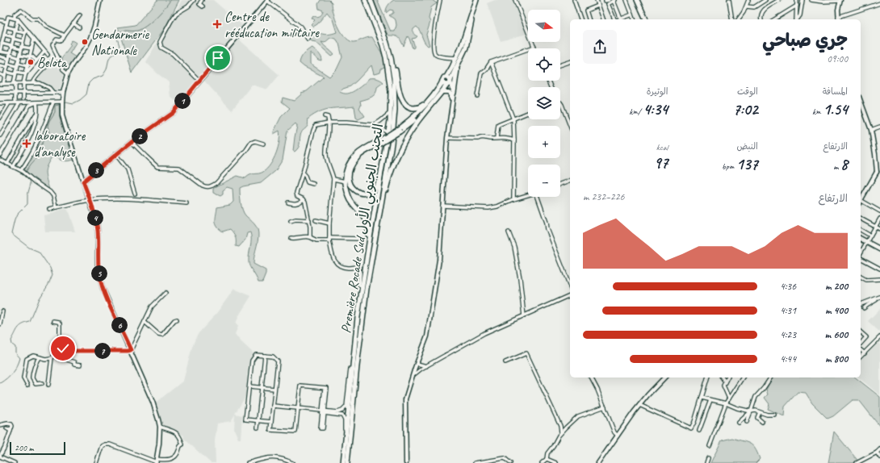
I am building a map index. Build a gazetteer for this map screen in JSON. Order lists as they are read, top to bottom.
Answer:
{
  "streets": {
    "highway": ["Première Rocade Sud التجنب الجنوبي الأول"]
  },
  "places": {
    "health": ["Centre de rééducation militaire", "laboratoire d'analyse"],
    "other": ["Gendarmerie Nationale", "Belota"]
  },
  "scale_bar": "200 m",
  "north": "right",
  "page": {
    "map_buttons": ["+", "−"],
    "heading": ["جري صباحي", "09:00"],
    "stats": [
      ["المسافة", "1.54 km"],
      ["الوقت", "7:02"],
      ["الوتيرة", "4:34 /km"],
      ["الارتفاع", "8 m"],
      ["النبض", "137 bpm"],
      ["kcal", "97"]
    ],
    "pins": [
      "1",
      "2",
      "3",
      "4",
      "5",
      "6",
      "7"
    ],
    "chart": ["الارتفاع", "226–232 m"],
    "list": [
      {
        "name": "200 m",
        "note": "4:36"
      },
      {
        "name": "400 m",
        "note": "4:31"
      },
      {
        "name": "600 m",
        "note": "4:23"
      },
      {
        "name": "800 m",
        "note": "4:44"
      }
    ],
    "scale": "200 m"
  }
}
